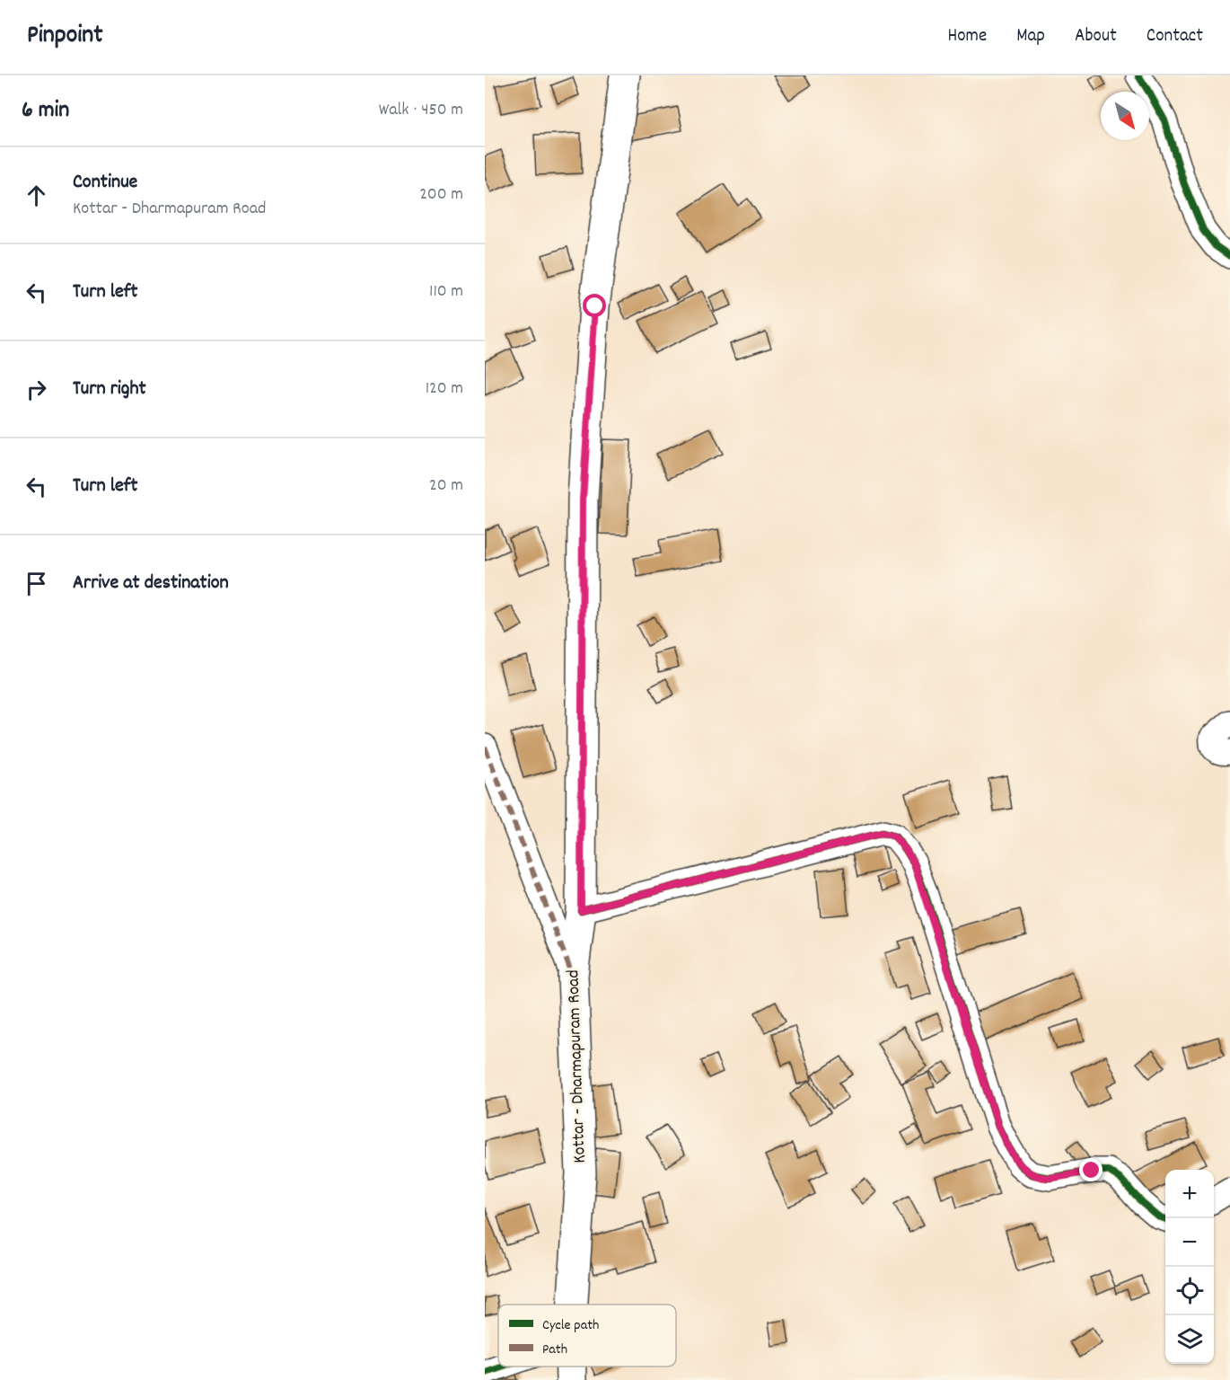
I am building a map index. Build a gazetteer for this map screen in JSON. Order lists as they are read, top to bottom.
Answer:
{
  "streets": {
    "main road": ["Kottar - Dharmapuram Road"]
  },
  "legend": ["Cycle path", "Path"],
  "north": "bottom right",
  "page": {
    "header": "Pinpoint",
    "nav": [
      "Home",
      "Map",
      "About",
      "Contact"
    ],
    "heading": ["6 min", "Walk · 450 m"],
    "list": [
      ["Continue", "Kottar - Dharmapuram Road", "200 m"],
      ["Turn left", "110 m"],
      ["Turn right", "120 m"],
      ["Turn left", "20 m"],
      "Arrive at destination"
    ],
    "map_buttons": ["+", "−"]
  }
}
